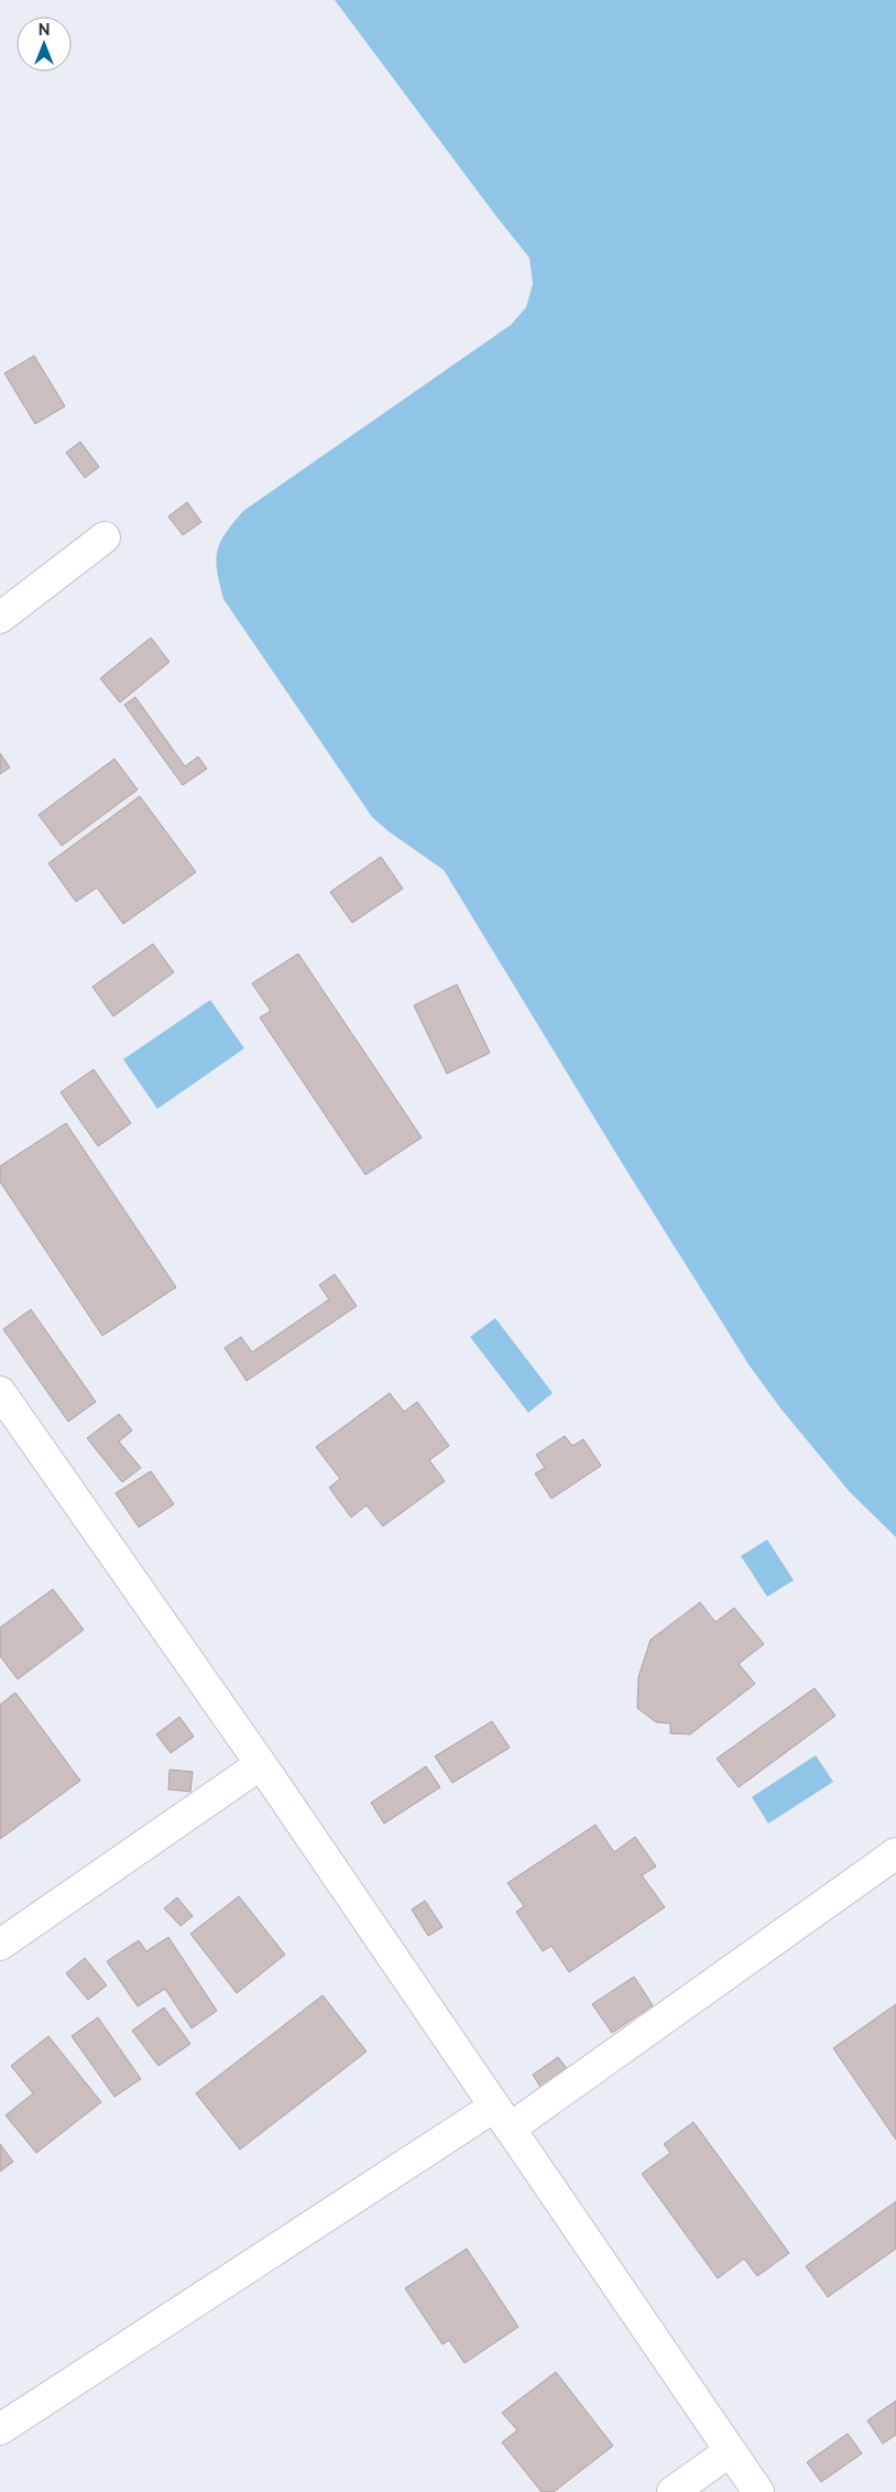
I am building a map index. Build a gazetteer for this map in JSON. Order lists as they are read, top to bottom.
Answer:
{
  "north": "top"
}
